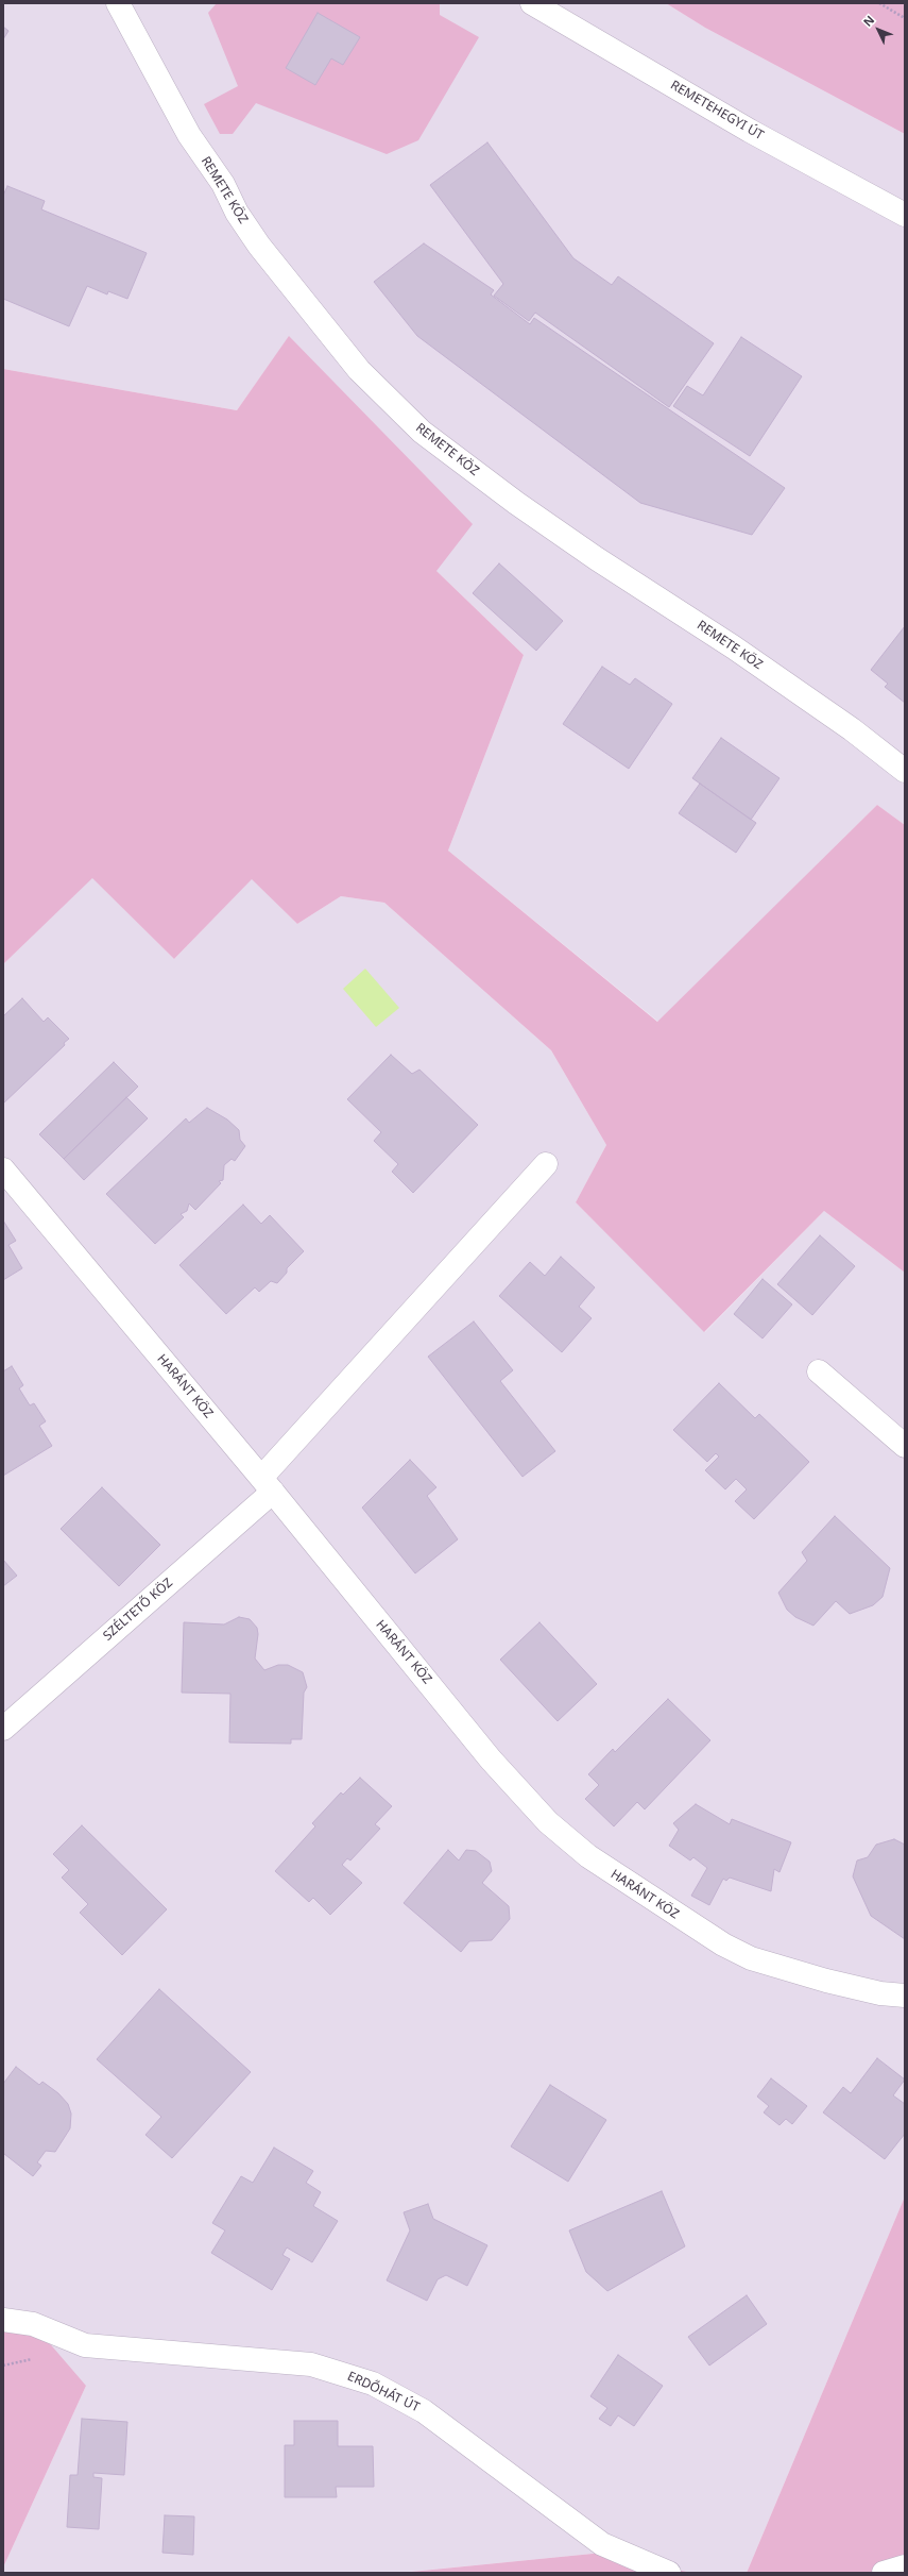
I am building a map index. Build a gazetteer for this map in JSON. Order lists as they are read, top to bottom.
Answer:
{
  "streets": {
    "street": [
      "REMETEHEGYI ÚT",
      "REMETE KÖZ",
      "HARÁNT KÖZ",
      "SZÉLTETŐ KÖZ",
      "ERDŐHÁT ÚT"
    ]
  },
  "crossings": [
    ["HARÁNT KÖZ", "SZÉLTETŐ KÖZ"]
  ],
  "north": "top left"
}
